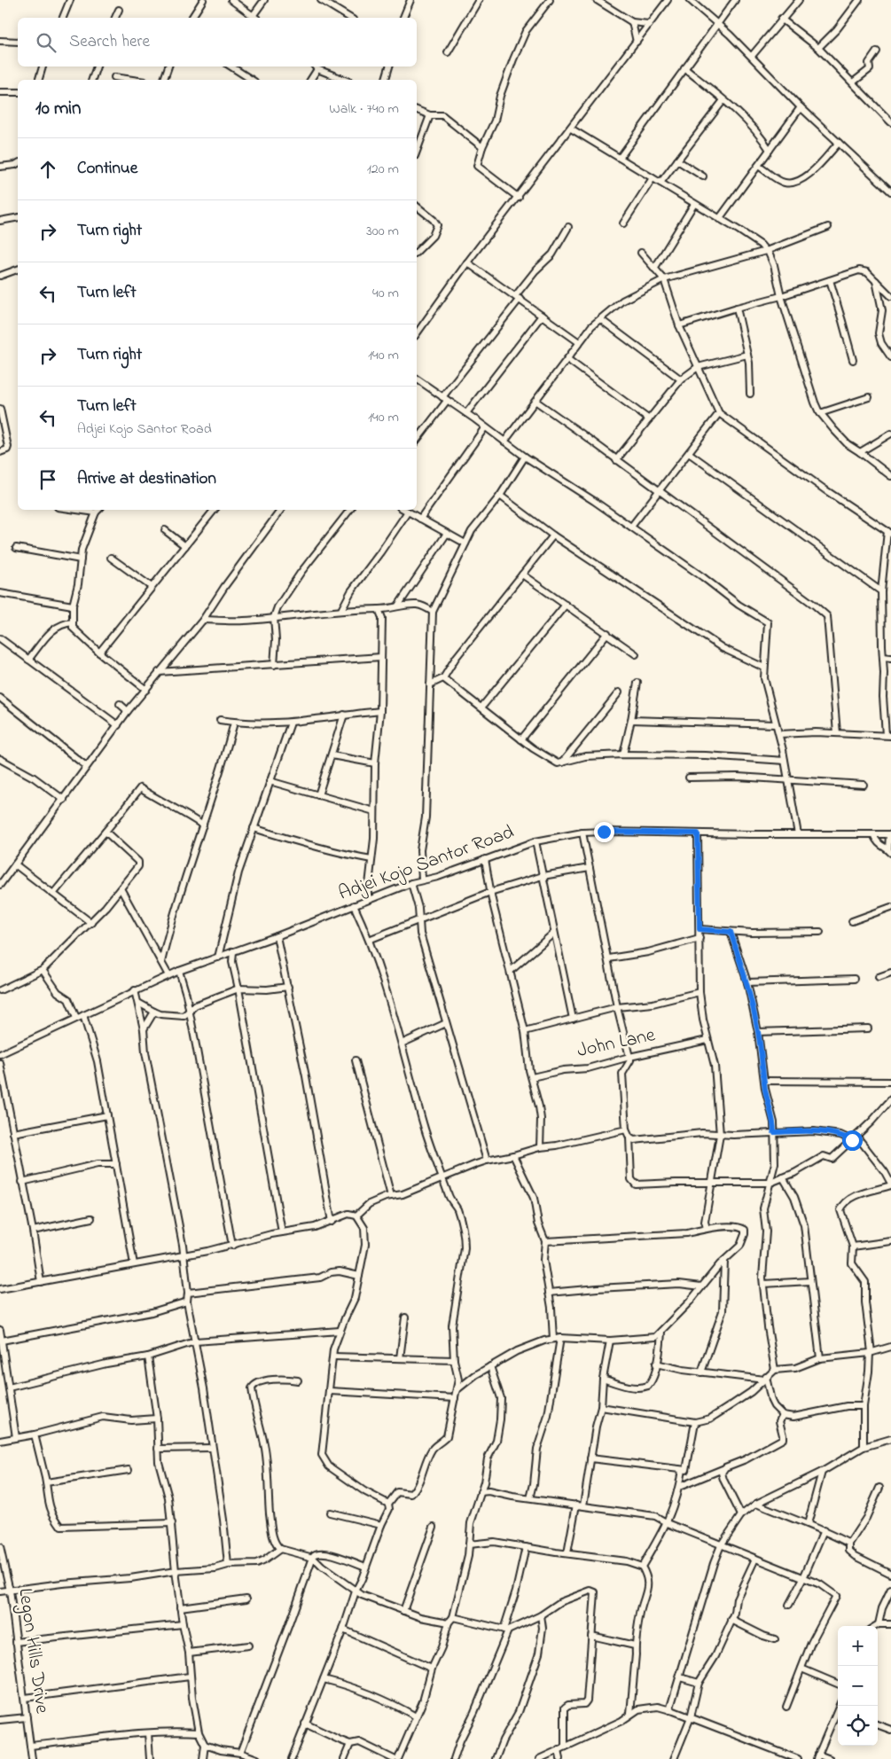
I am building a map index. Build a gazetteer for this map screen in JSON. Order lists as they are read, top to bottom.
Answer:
{
  "streets": {
    "street": ["Adjei Kojo Santor Road", "John Lane", "Legon Hills Drive"]
  },
  "page": {
    "search": "Search here",
    "heading": ["10 min", "Walk · 740 m"],
    "list": [
      ["Continue", "120 m"],
      ["Turn right", "300 m"],
      ["Turn left", "40 m"],
      ["Turn right", "140 m"],
      ["Turn left", "Adjei Kojo Santor Road", "140 m"],
      "Arrive at destination"
    ],
    "map_buttons": ["+", "−"]
  }
}
